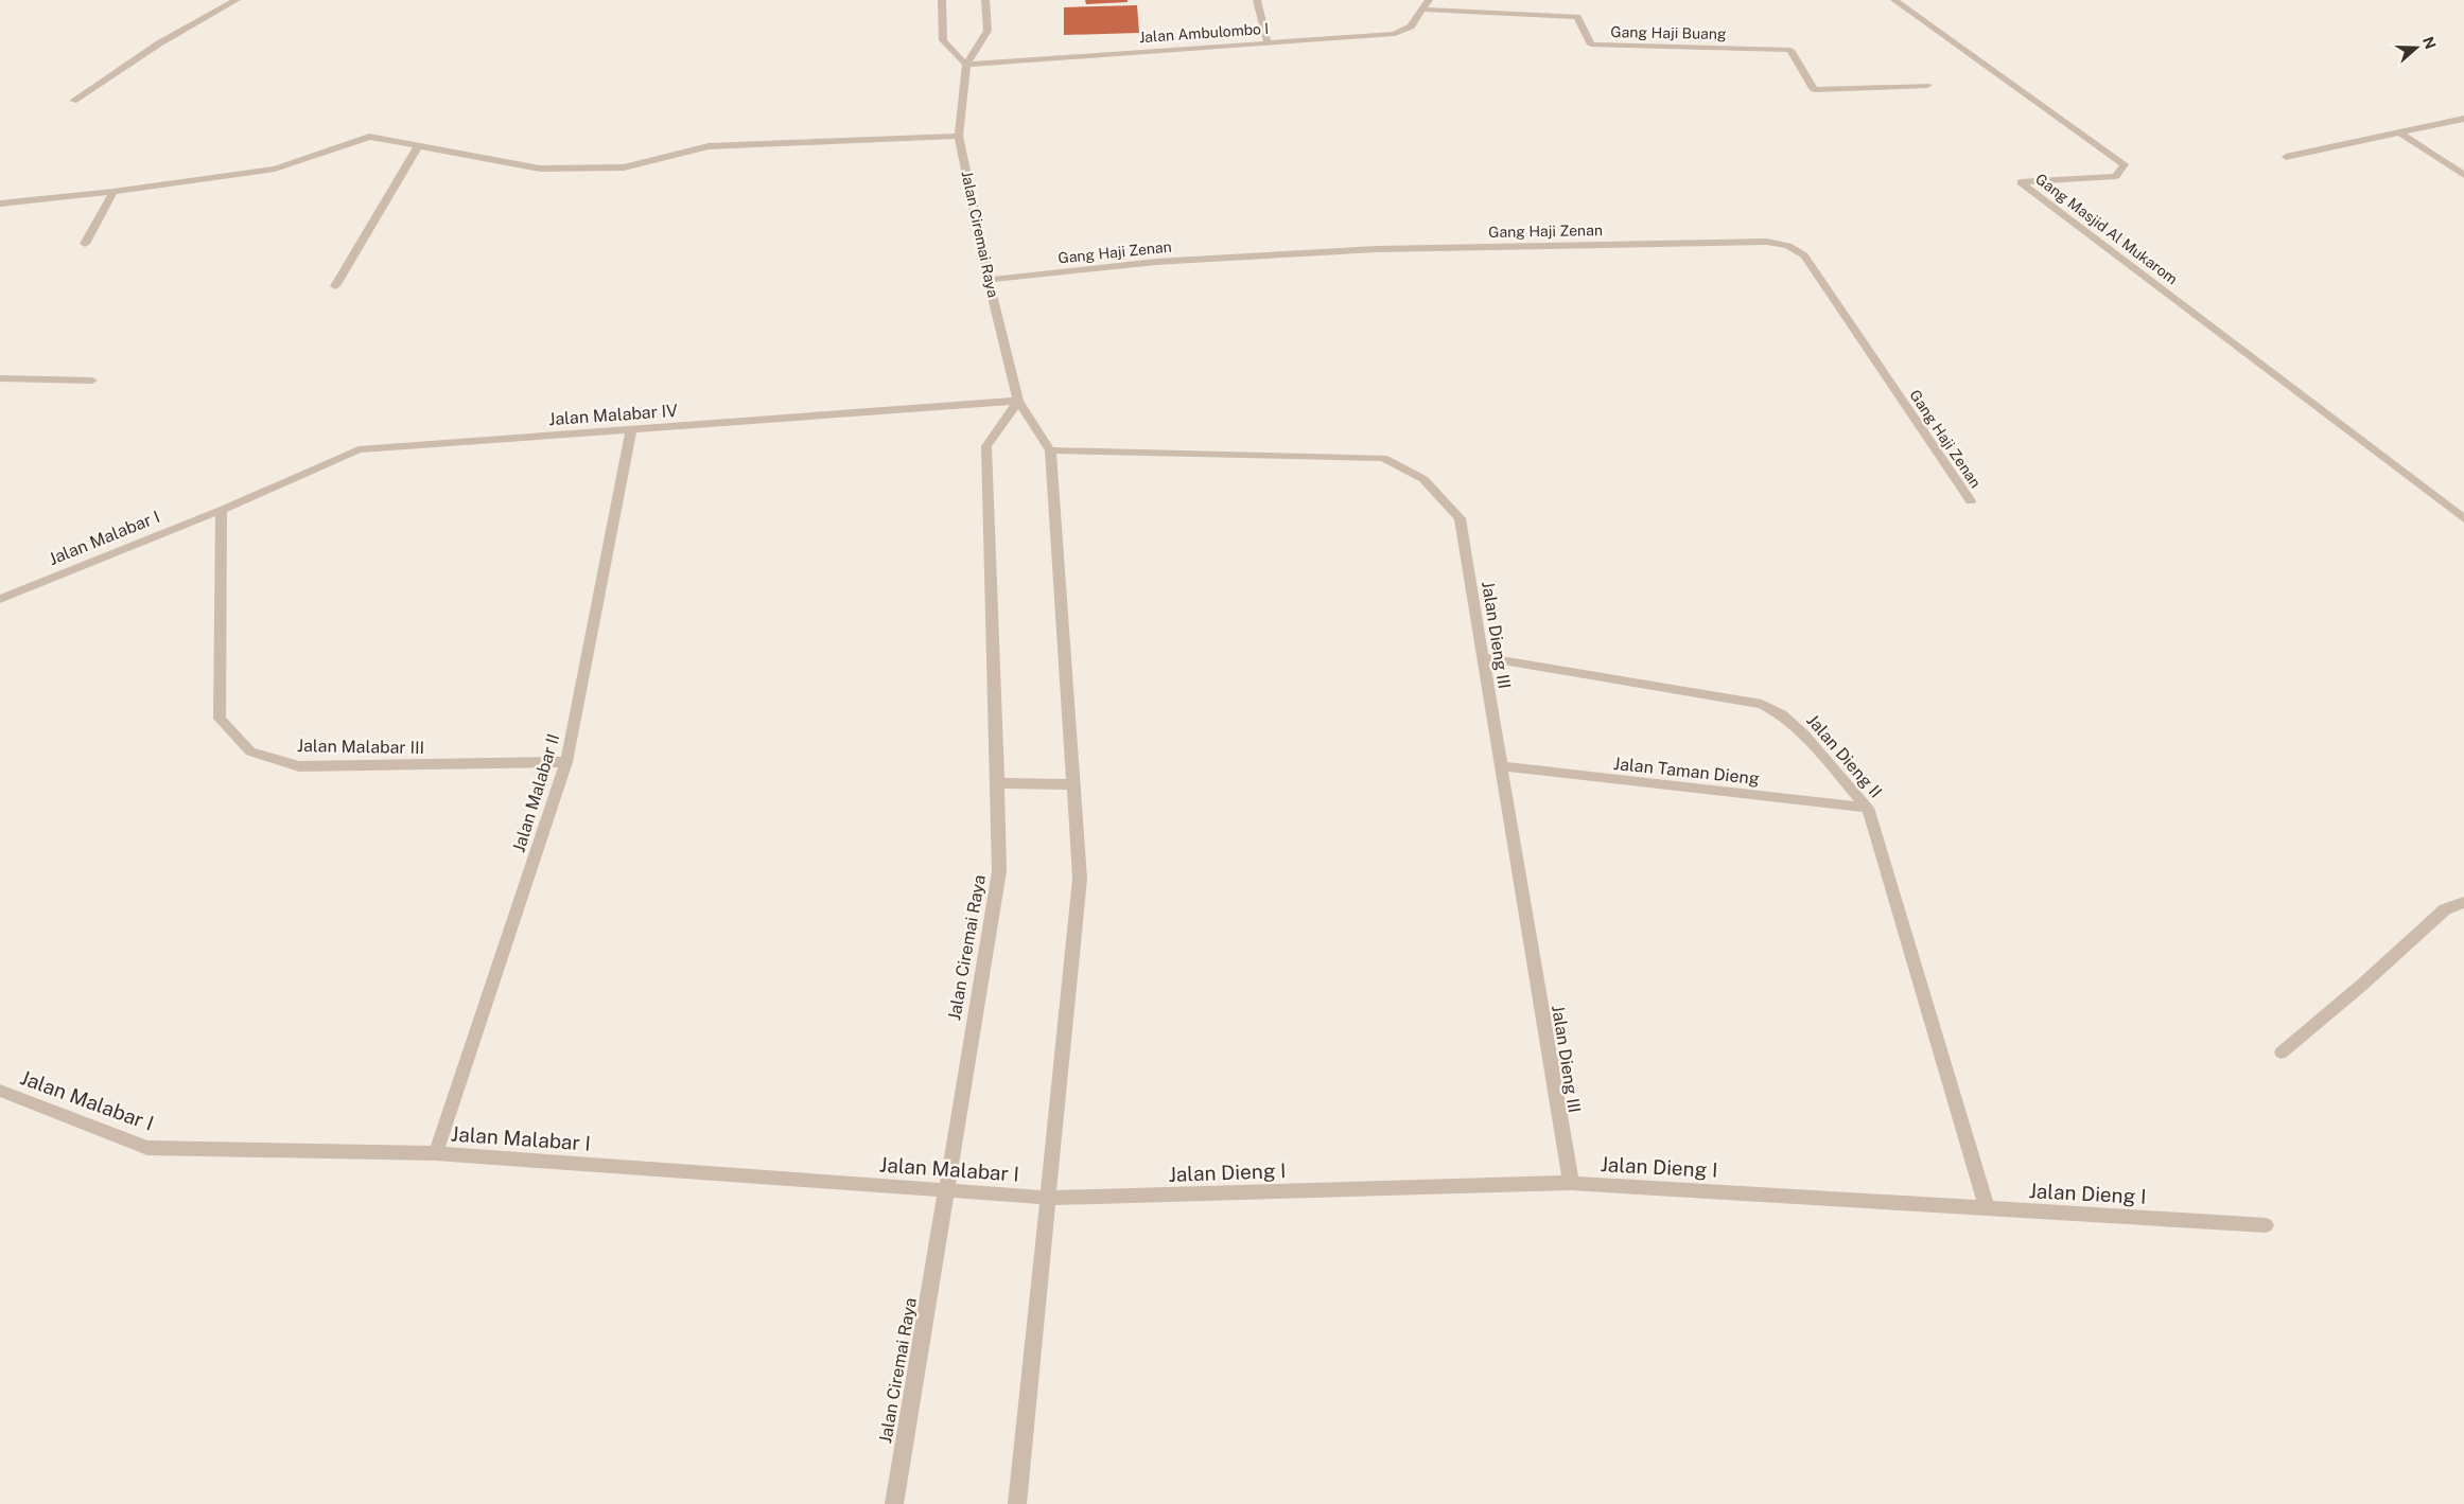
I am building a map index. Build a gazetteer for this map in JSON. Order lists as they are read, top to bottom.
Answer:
{
  "streets": {
    "street": [
      "Jalan Ambulombo I",
      "Gang Haji Buang",
      "Gang Masjid Al Mukarom",
      "Gang Haji Zenan",
      "Jalan Ciremai Raya",
      "Jalan Malabar IV",
      "Jalan Malabar I",
      "Jalan Dieng III",
      "Jalan Malabar III",
      "Jalan Dieng II",
      "Jalan Taman Dieng",
      "Jalan Malabar II",
      "Jalan Dieng I"
    ]
  },
  "crossings": [
    ["Jalan Ambulombo I", "Gang Haji Buang"],
    ["Jalan Ambulombo I", "Jalan Ciremai Raya"],
    ["Gang Haji Zenan", "Jalan Ciremai Raya"],
    ["Jalan Ciremai Raya", "Jalan Malabar IV"],
    ["Jalan Ciremai Raya", "Jalan Malabar I"],
    ["Jalan Ciremai Raya", "Jalan Dieng III"],
    ["Jalan Ciremai Raya", "Jalan Dieng I"],
    ["Jalan Malabar IV", "Jalan Malabar I"],
    ["Jalan Malabar IV", "Jalan Malabar III"],
    ["Jalan Malabar IV", "Jalan Malabar II"],
    ["Jalan Malabar I", "Jalan Malabar III"],
    ["Jalan Malabar I", "Jalan Malabar II"],
    ["Jalan Malabar I", "Jalan Dieng I"],
    ["Jalan Dieng III", "Jalan Dieng II"],
    ["Jalan Dieng III", "Jalan Taman Dieng"],
    ["Jalan Dieng III", "Jalan Dieng I"],
    ["Jalan Malabar III", "Jalan Malabar II"],
    ["Jalan Dieng II", "Jalan Taman Dieng"],
    ["Jalan Dieng II", "Jalan Dieng I"]
  ],
  "north": "right"
}
